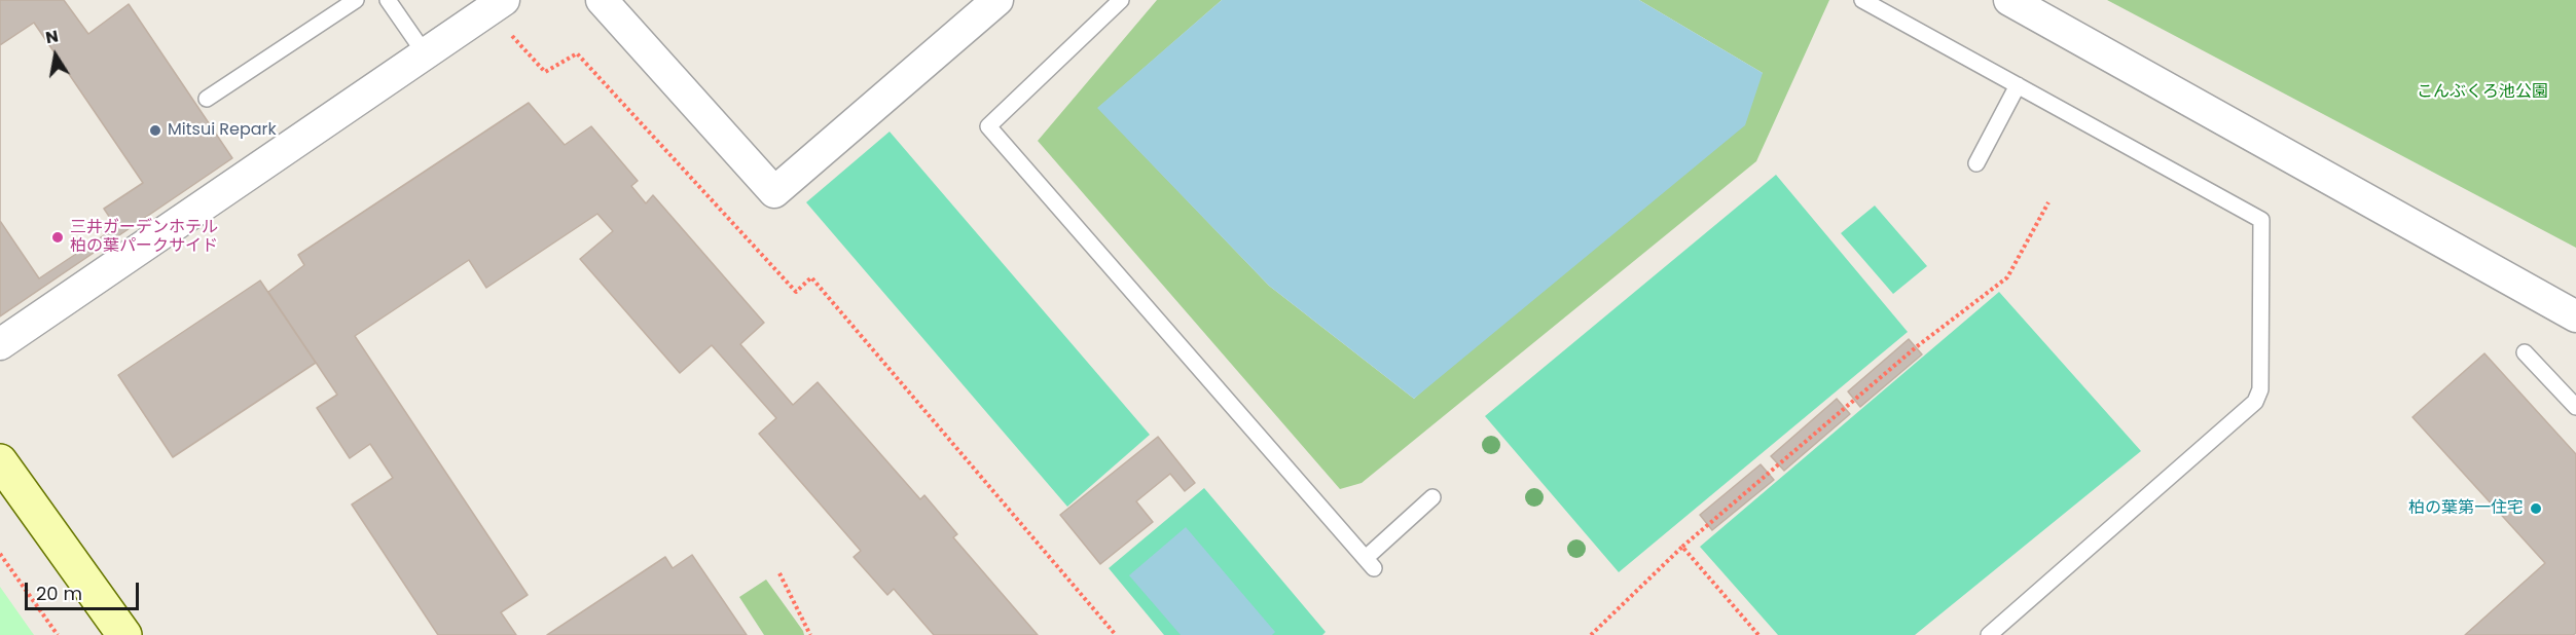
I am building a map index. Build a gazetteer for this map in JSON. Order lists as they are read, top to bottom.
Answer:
{
  "parks": ["こんぶくろ池公園"],
  "places": ["Mitsui Repark", "三井ガーデンホテル 柏の葉パークサイド", "柏の葉第一住宅"],
  "scale_bar": "20 m",
  "north": "top"
}
